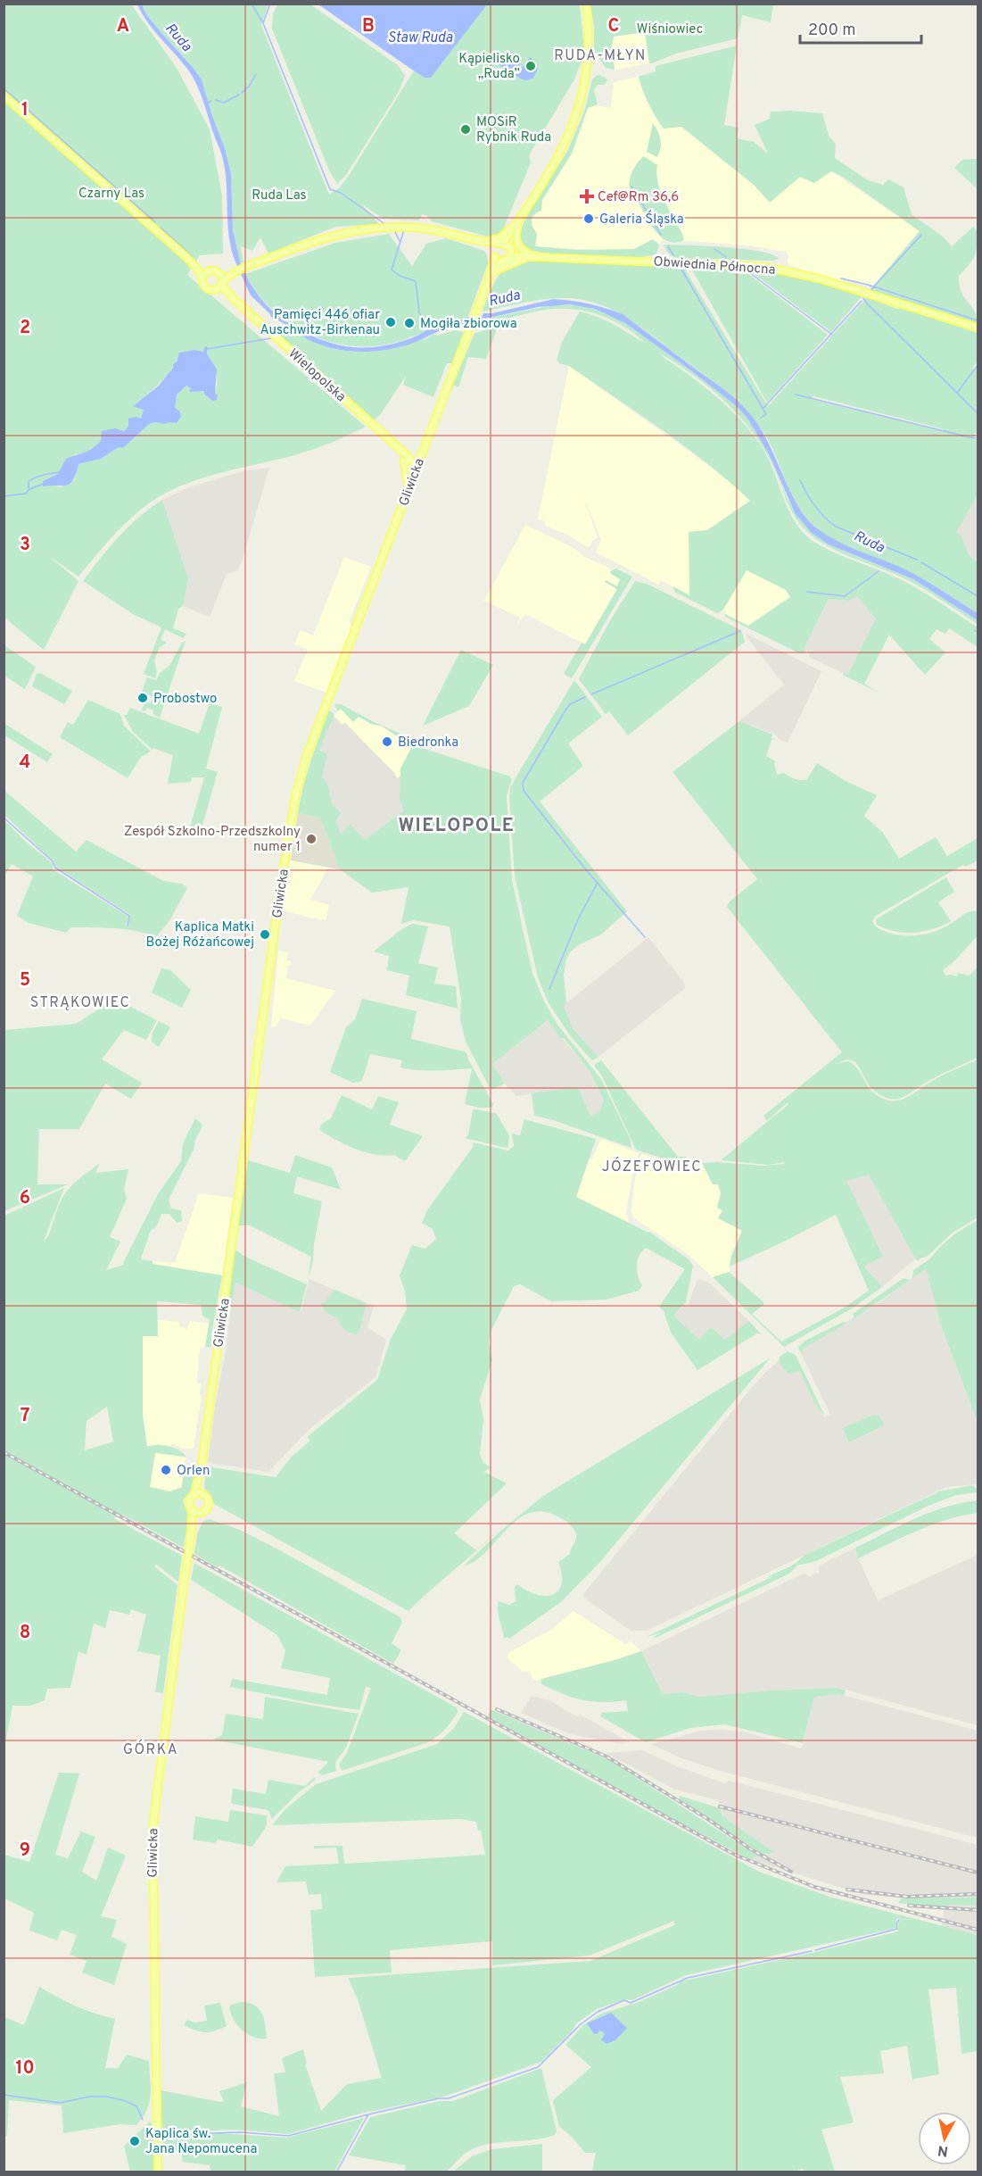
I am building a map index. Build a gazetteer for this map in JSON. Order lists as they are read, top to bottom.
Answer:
{
  "streets": {
    "main road": ["Obwiednia Północna", "Wielopolska", "Gliwicka"]
  },
  "crossings": [
    ["Obwiednia Północna", "Gliwicka"],
    ["Wielopolska", "Gliwicka"]
  ],
  "districts": [
    "RUDA-MŁYN",
    "WIELOPOLE",
    "STRĄKOWIEC",
    "JÓZEFOWIEC",
    "GÓRKA"
  ],
  "water": ["Ruda", "Staw Ruda"],
  "parks": ["Wiśniowiec", "Czarny Las", "Ruda Las"],
  "places": {
    "other": [
      "Kąpielisko „Ruda”",
      "MOSiR Rybnik Ruda",
      "Galeria Śląska",
      "Pamięci 446 ofiar Auschwitz-Birkenau",
      "Mogiła zbiorowa",
      "Probostwo",
      "Biedronka",
      "Zespół Szkolno-Przedszkolny numer 1",
      "Kaplica Matki Bożej Różańcowej",
      "Orlen",
      "Kaplica św. Jana Nepomucena"
    ],
    "health": ["Cef@Rm 36,6"]
  },
  "scale_bar": "200 m",
  "north": "bottom",
  "grid": {
    "columns": ["A", "B", "C"],
    "rows": [
      "1",
      "2",
      "3",
      "4",
      "5",
      "6",
      "7",
      "8",
      "9",
      "10"
    ]
  }
}
